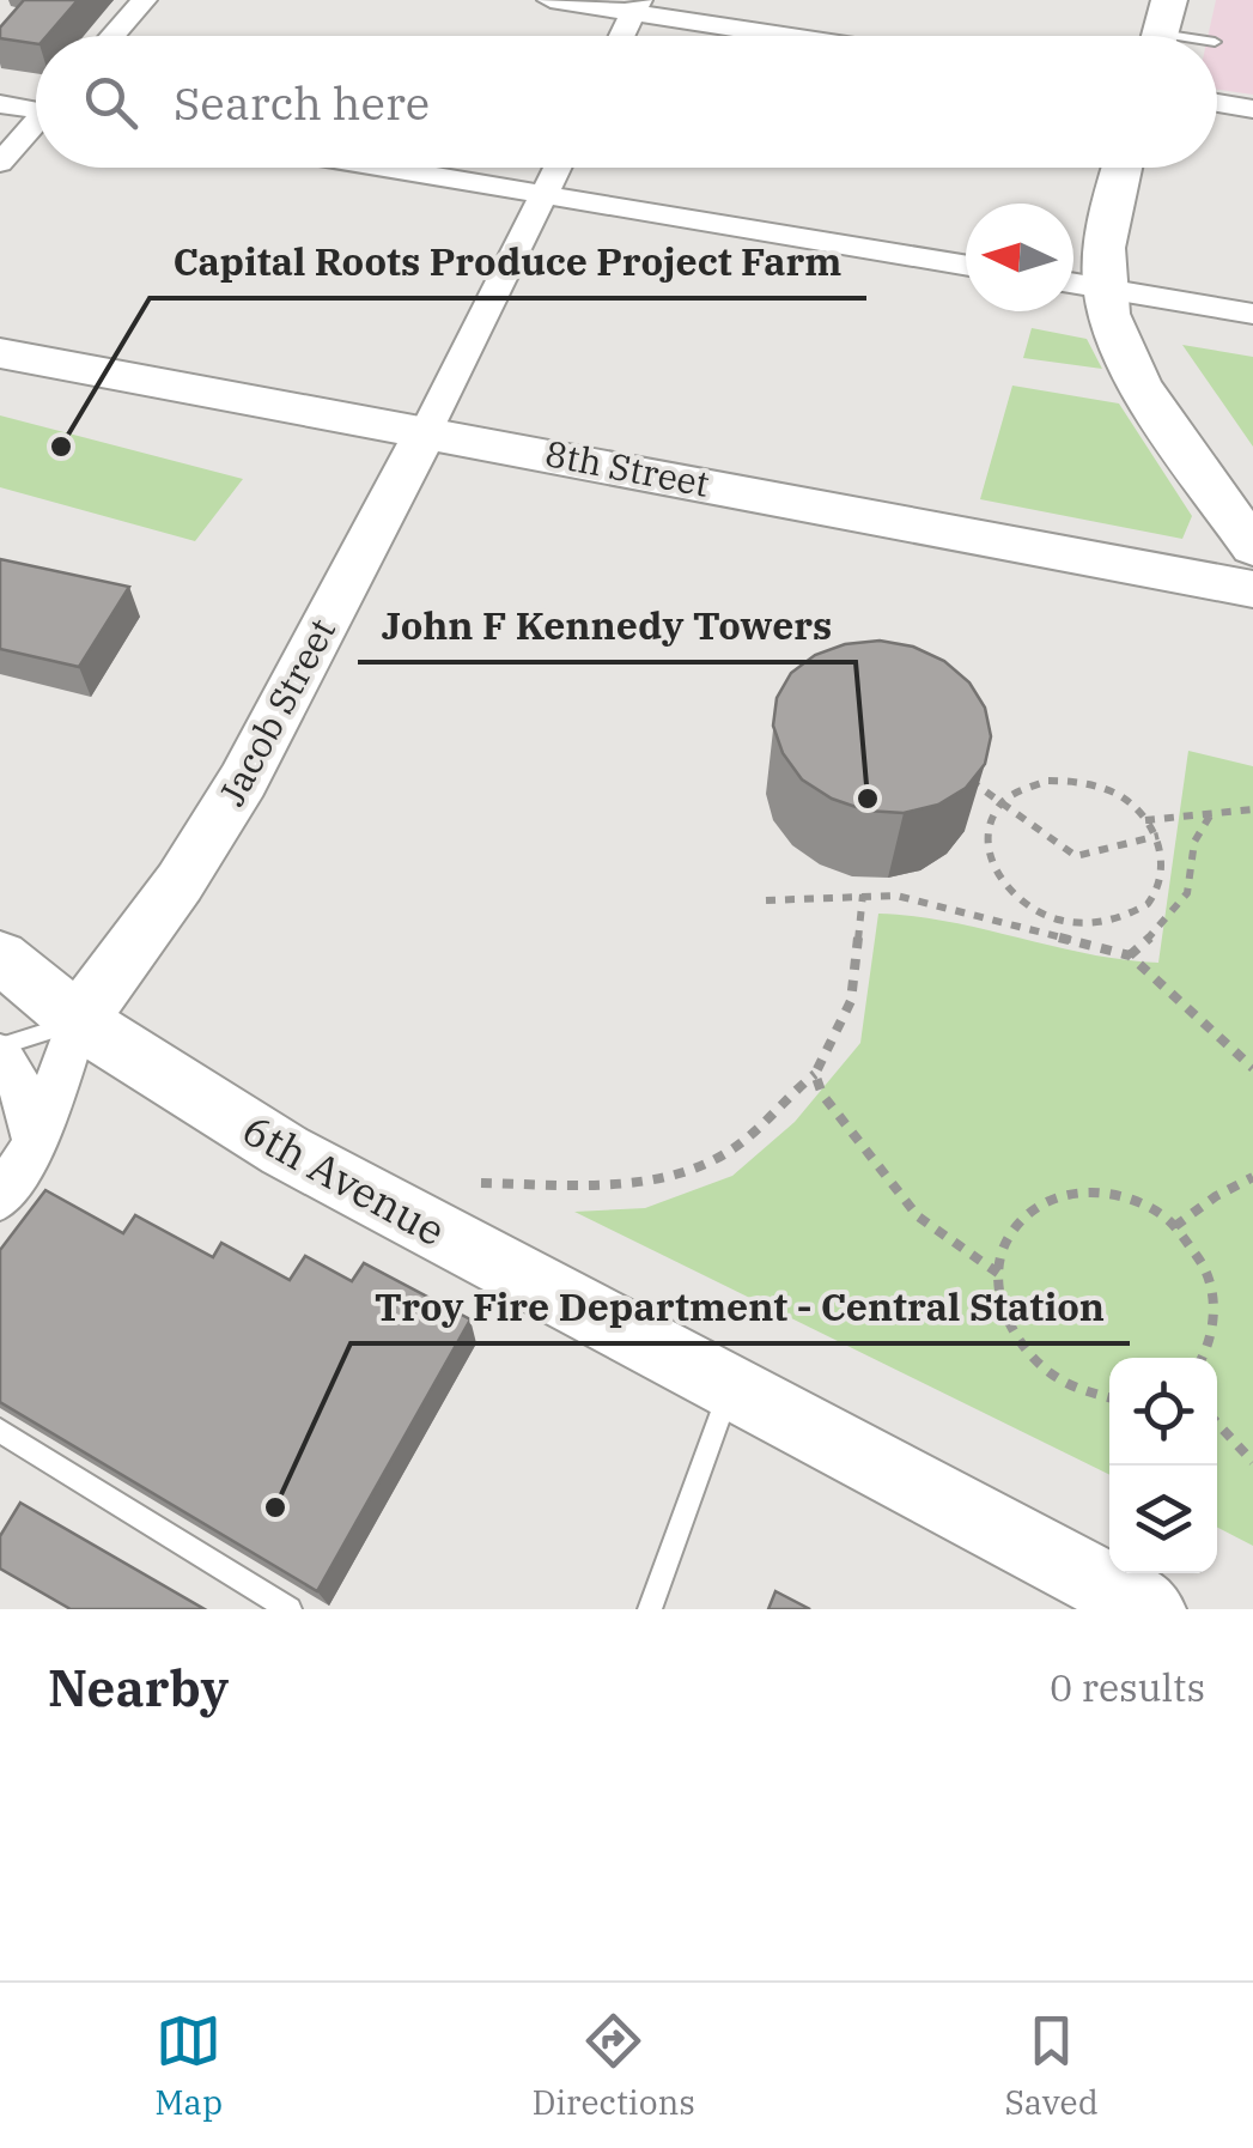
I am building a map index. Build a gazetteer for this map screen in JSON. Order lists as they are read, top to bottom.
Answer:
{
  "streets": {
    "street": ["8th Street", "Jacob Street", "6th Avenue"]
  },
  "crossings": [
    ["8th Street", "Jacob Street"],
    ["Jacob Street", "6th Avenue"]
  ],
  "places": ["Capital Roots Produce Project Farm", "John F Kennedy Towers", "Troy Fire Department - Central Station"],
  "north": "left",
  "page": {
    "search": "Search here",
    "heading": ["Nearby", "0 results"],
    "nav": ["Map", "Directions", "Saved"]
  }
}
